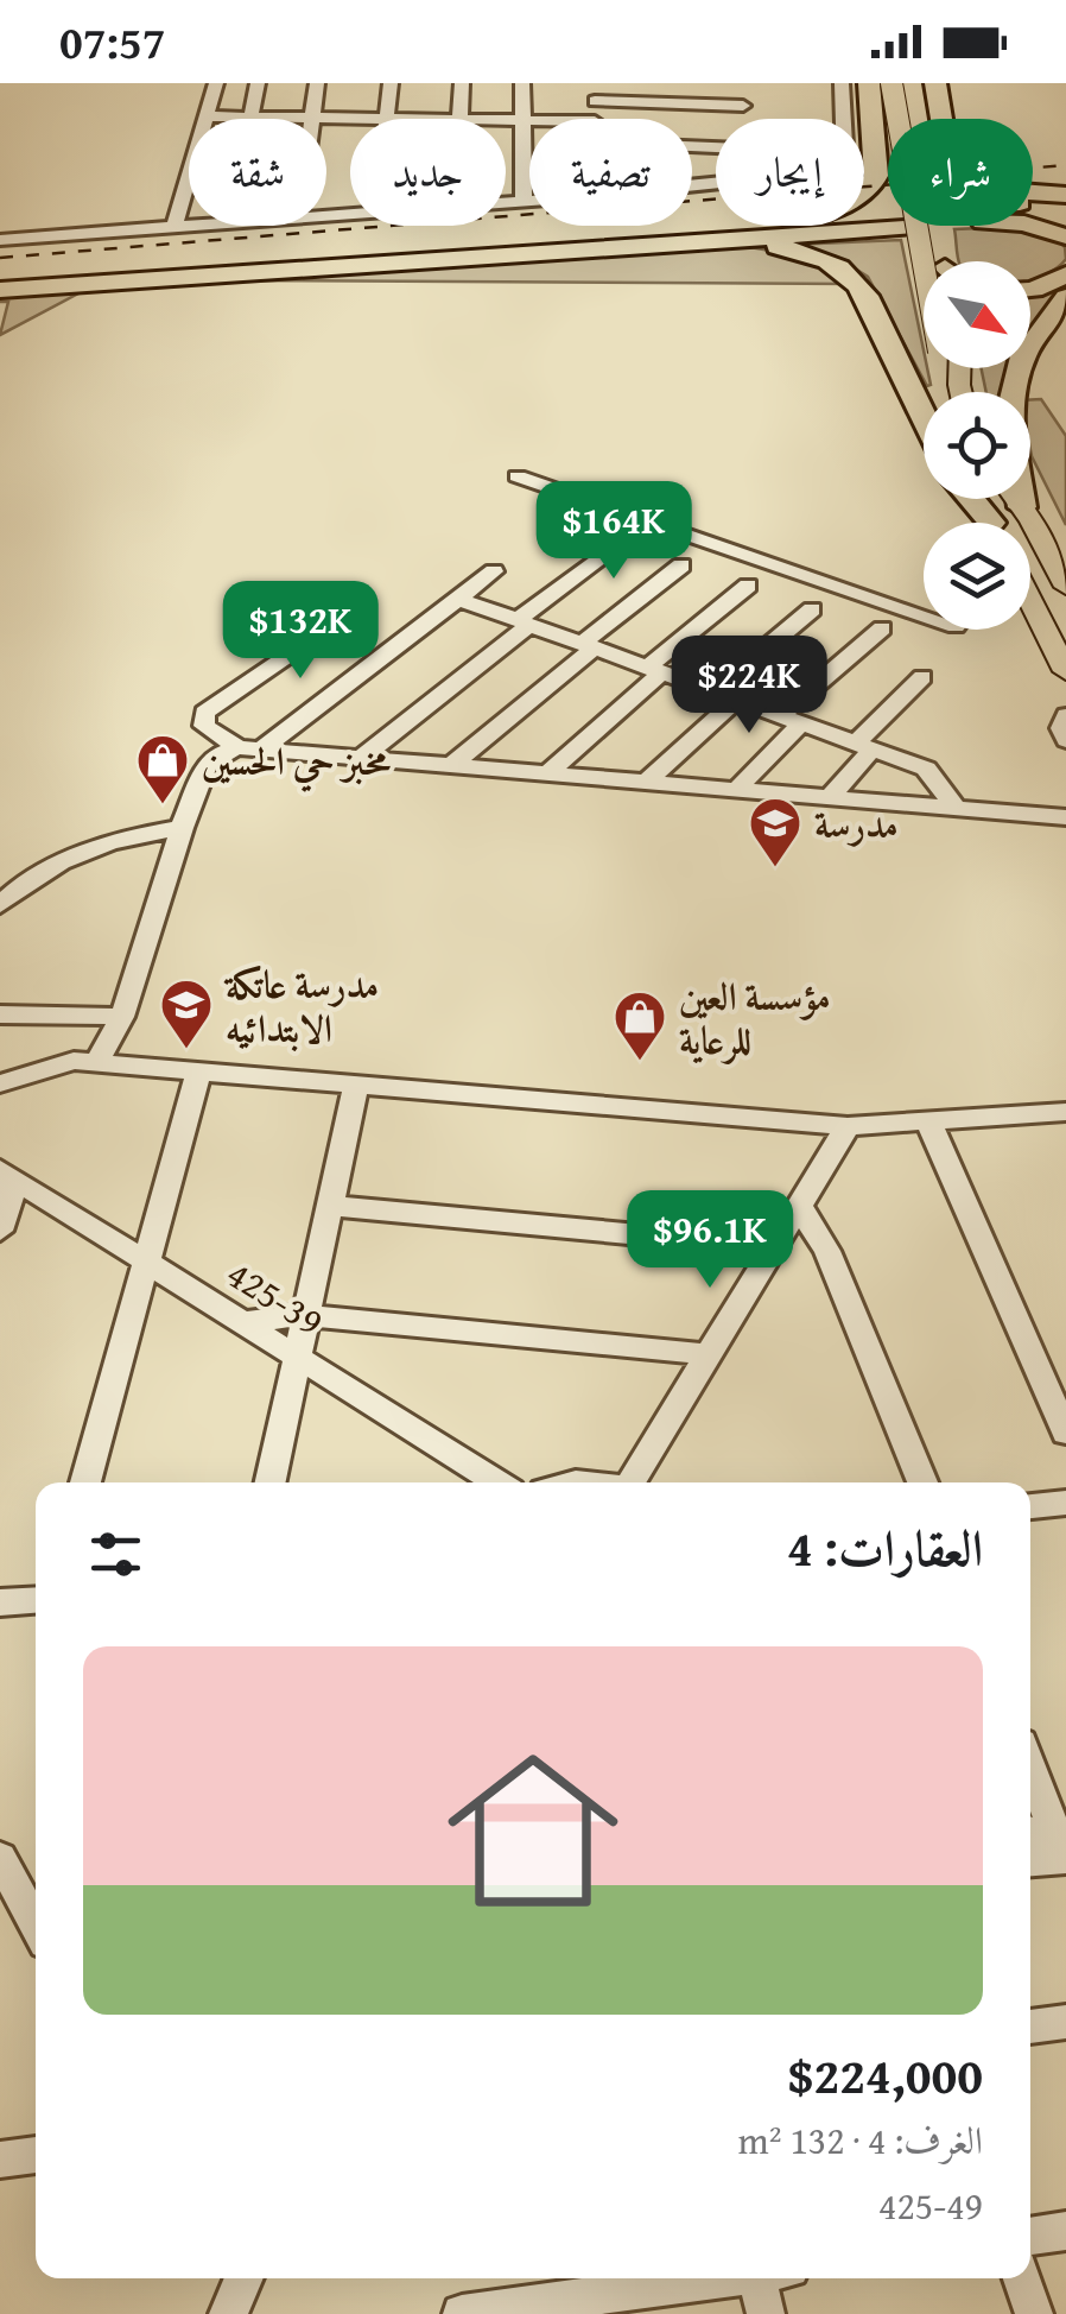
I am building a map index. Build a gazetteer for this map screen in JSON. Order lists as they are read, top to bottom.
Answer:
{
  "streets": {
    "street": ["425-39"]
  },
  "places": {
    "shop": ["مخبز حي الحسين", "مؤسسة العين للرعاية"],
    "school or university": ["مدرسة", "مدرسة عاتكة الابتدائيه"]
  },
  "north": "bottom right",
  "page": {
    "status": "07:57",
    "chip": [
      "شراء",
      "إيجار",
      "تصفية",
      "جديد",
      "شقة"
    ],
    "price": [
      "$164K",
      "$132K",
      "$224K",
      "$96.1K"
    ],
    "heading": "العقارات: 4",
    "list": [
      {
        "name": "$224,000",
        "note": "الغرف: 4 · 132 m² · 425-49"
      }
    ]
  }
}
